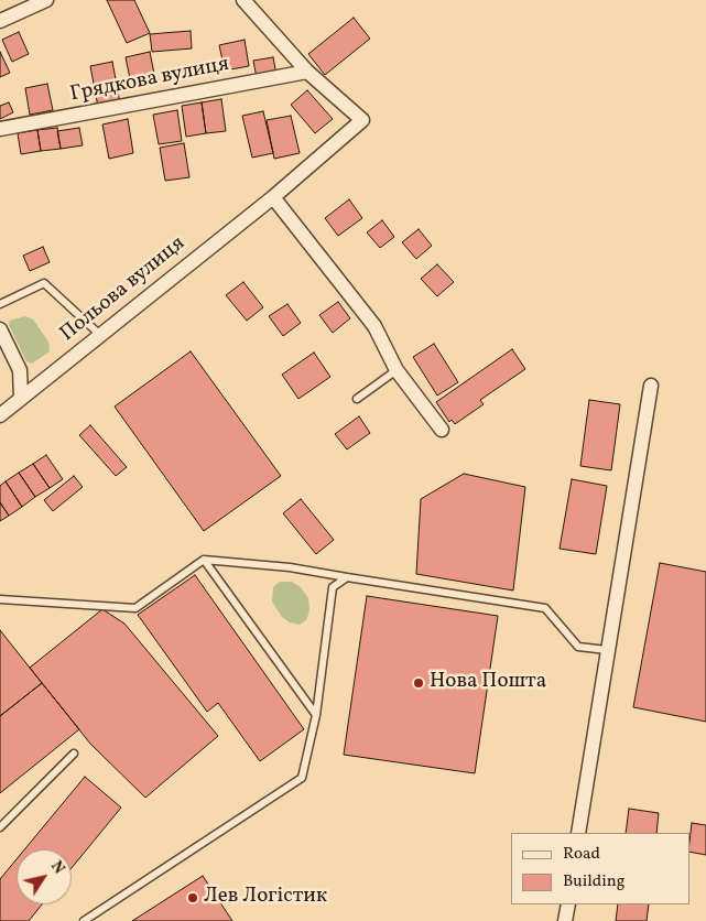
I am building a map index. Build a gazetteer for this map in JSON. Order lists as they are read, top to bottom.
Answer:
{
  "streets": {
    "street": ["Грядкова вулиця", "Польова вулиця"]
  },
  "crossings": [
    ["Грядкова вулиця", "Польова вулиця"]
  ],
  "places": ["Нова Пошта", "Лев Логістик"],
  "legend": ["Road", "Building"],
  "north": "top right"
}
